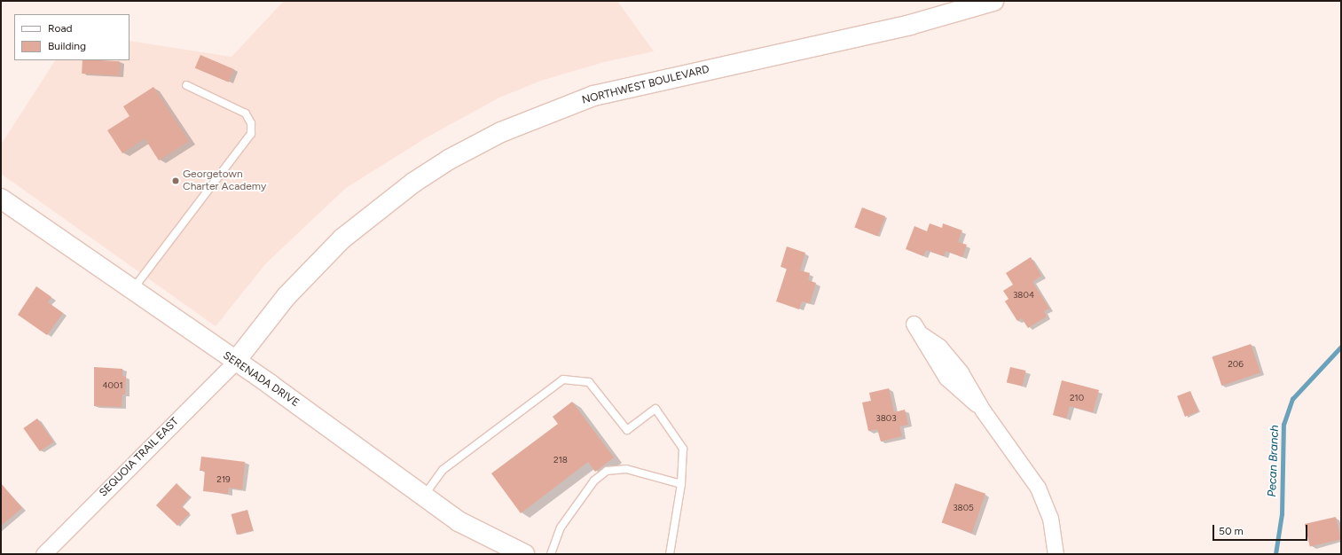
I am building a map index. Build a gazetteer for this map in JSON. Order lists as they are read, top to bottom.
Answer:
{
  "streets": {
    "street": ["NORTHWEST BOULEVARD", "SERENADA DRIVE", "SEQUOIA TRAIL EAST"]
  },
  "crossings": [
    ["NORTHWEST BOULEVARD", "SERENADA DRIVE"],
    ["NORTHWEST BOULEVARD", "SEQUOIA TRAIL EAST"],
    ["SERENADA DRIVE", "SEQUOIA TRAIL EAST"]
  ],
  "water": ["Pecan Branch"],
  "places": ["Georgetown Charter Academy"],
  "house_numbers": [
    "3804",
    "206",
    "4001",
    "210",
    "3803",
    "218",
    "219",
    "3805"
  ],
  "legend": ["Road", "Building"],
  "scale_bar": "50 m"
}
